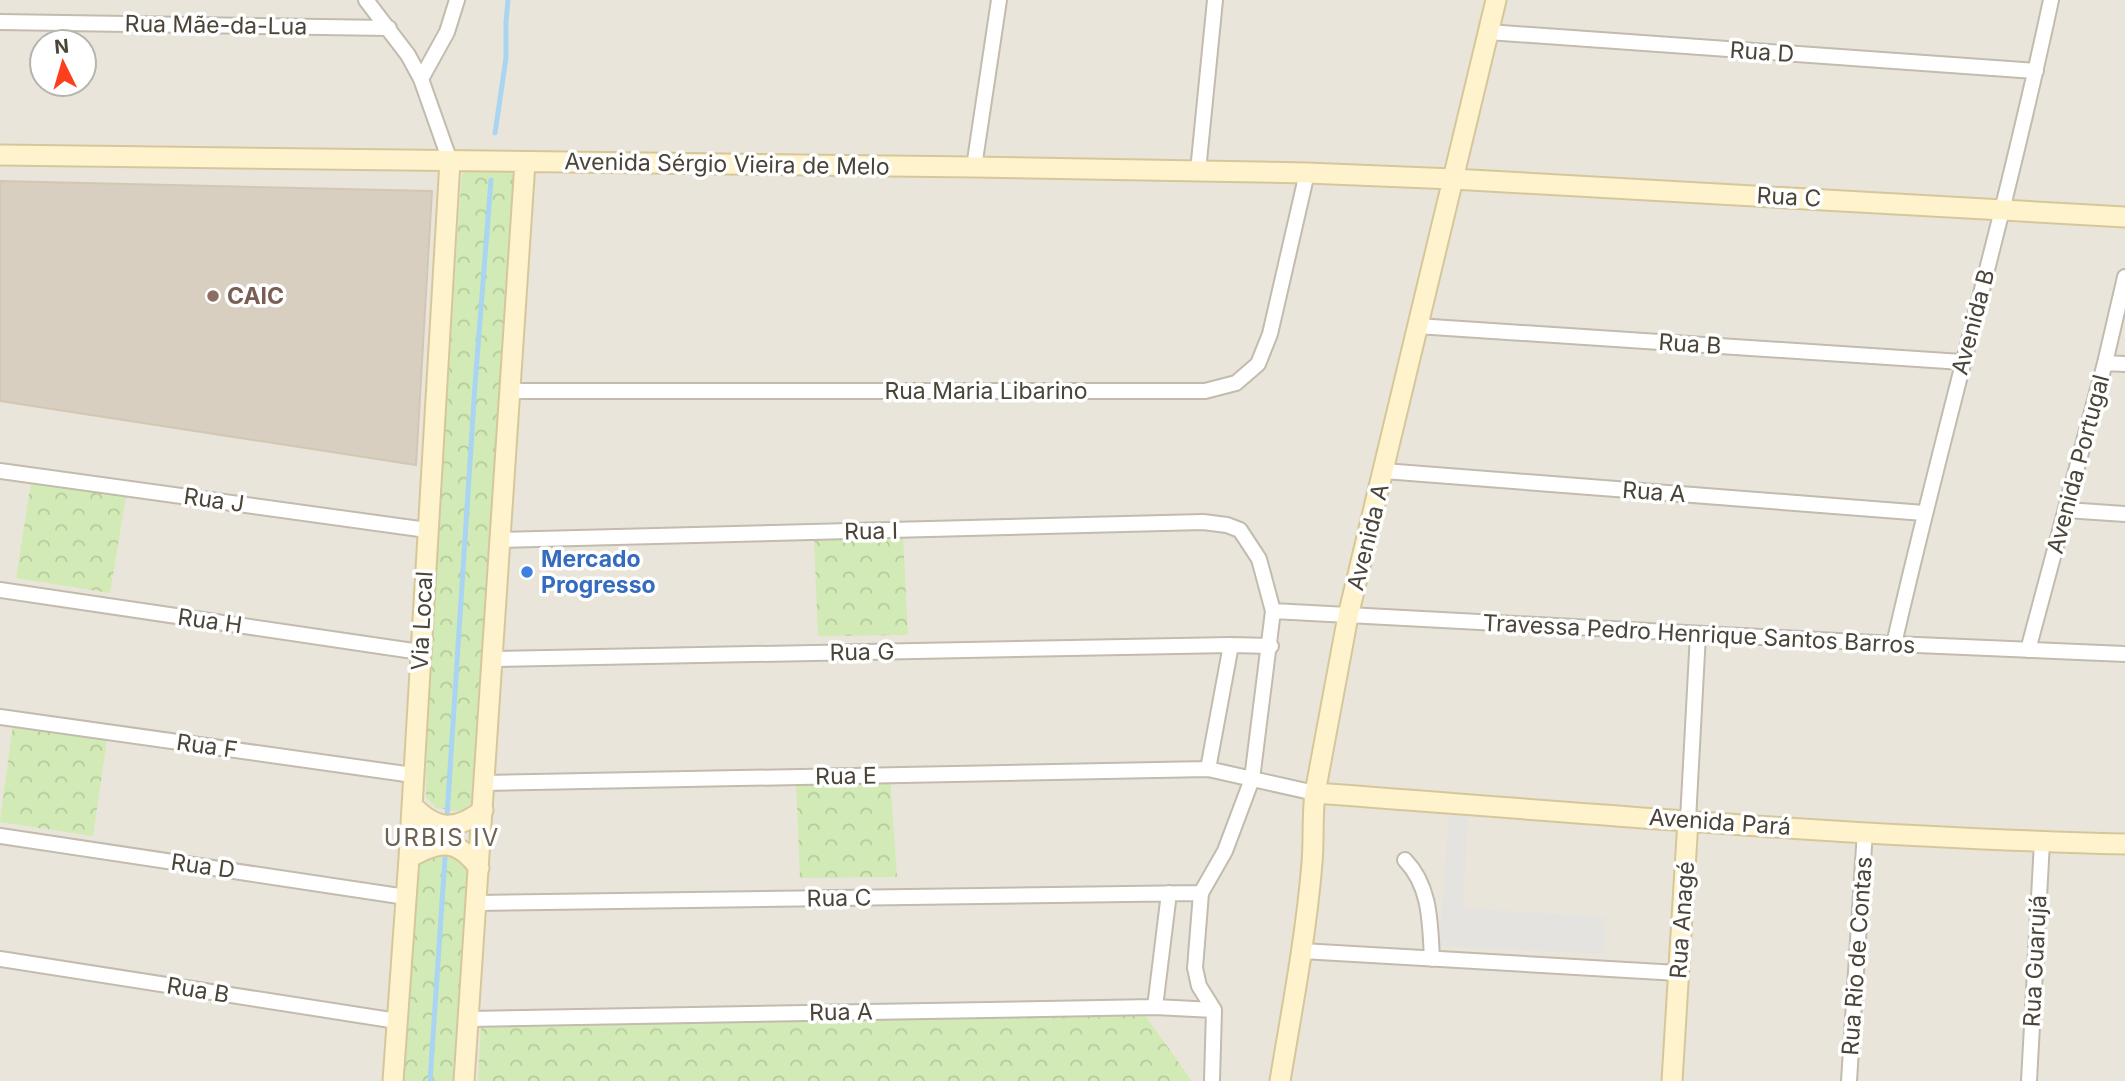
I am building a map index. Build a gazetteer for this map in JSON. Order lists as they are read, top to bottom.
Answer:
{
  "streets": {
    "street": [
      "Rua Mãe-da-Lua",
      "Rua D",
      "Avenida Sérgio Vieira de Melo",
      "Rua C",
      "Avenida B",
      "Rua B",
      "Rua Maria Libarino",
      "Avenida Portugal",
      "Rua A",
      "Rua J",
      "Rua I",
      "Avenida A",
      "Rua H",
      "Via Local",
      "Travessa Pedro Henrique Santos Barros",
      "Rua G",
      "Rua F",
      "Rua E",
      "Avenida Pará",
      "Rua Anagé",
      "Rua Rio de Contas",
      "Rua Guarujá"
    ]
  },
  "crossings": [
    ["Rua D", "Avenida B"],
    ["Rua D", "Avenida A"],
    ["Rua D", "Via Local"],
    ["Avenida Sérgio Vieira de Melo", "Rua C"],
    ["Avenida Sérgio Vieira de Melo", "Rua Maria Libarino"],
    ["Avenida Sérgio Vieira de Melo", "Avenida A"],
    ["Avenida Sérgio Vieira de Melo", "Via Local"],
    ["Rua C", "Avenida B"],
    ["Rua C", "Avenida A"],
    ["Avenida B", "Rua B"],
    ["Avenida B", "Rua A"],
    ["Avenida B", "Travessa Pedro Henrique Santos Barros"],
    ["Rua B", "Avenida A"],
    ["Rua B", "Via Local"],
    ["Avenida Portugal", "Travessa Pedro Henrique Santos Barros"],
    ["Rua A", "Avenida A"],
    ["Rua J", "Via Local"],
    ["Rua I", "Travessa Pedro Henrique Santos Barros"],
    ["Avenida A", "Travessa Pedro Henrique Santos Barros"],
    ["Avenida A", "Rua E"],
    ["Avenida A", "Avenida Pará"],
    ["Rua H", "Via Local"],
    ["Via Local", "Rua F"],
    ["Travessa Pedro Henrique Santos Barros", "Rua Anagé"],
    ["Rua E", "Avenida Pará"],
    ["Avenida Pará", "Rua Anagé"],
    ["Avenida Pará", "Rua Rio de Contas"],
    ["Avenida Pará", "Rua Guarujá"]
  ],
  "districts": ["URBIS IV"],
  "places": ["CAIC", "Mercado Progresso"],
  "north": "top"
}
